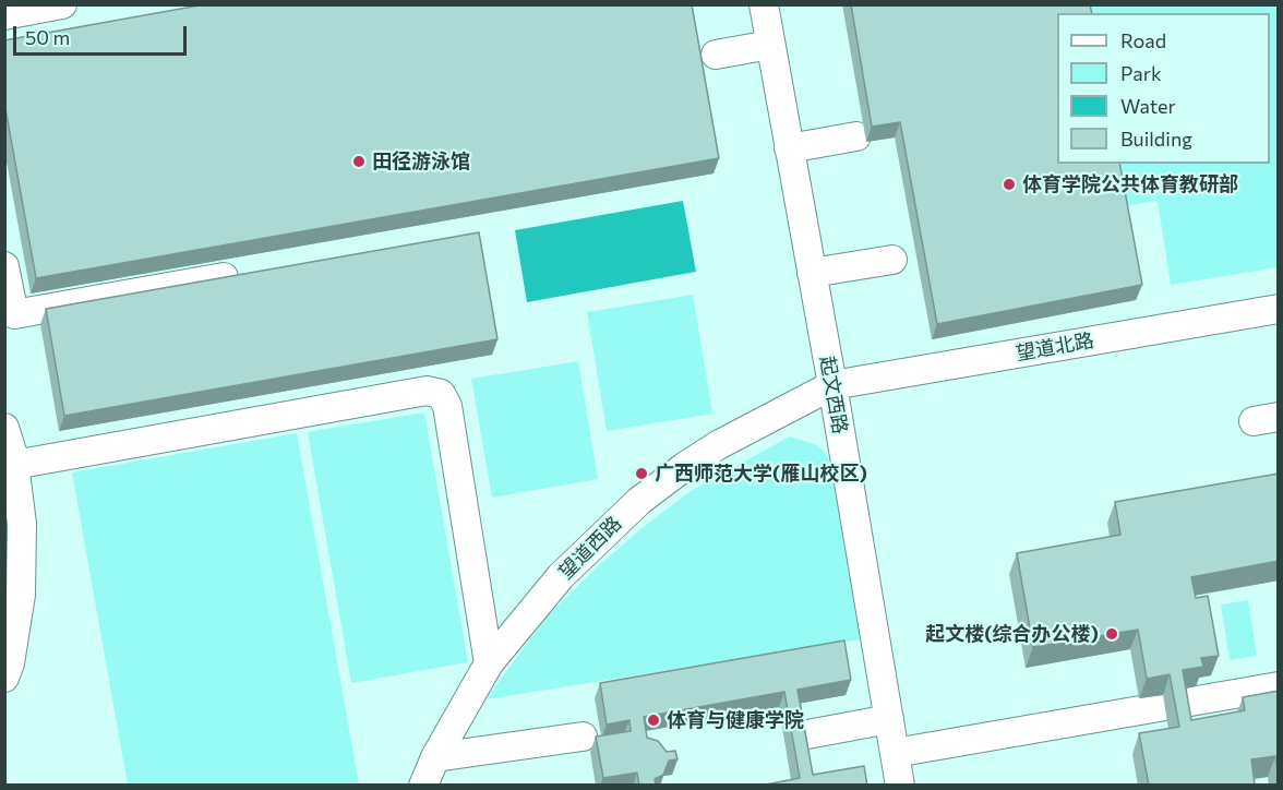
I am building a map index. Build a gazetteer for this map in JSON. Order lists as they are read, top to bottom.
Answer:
{
  "streets": {
    "street": ["望道北路", "起文西路", "望道西路"]
  },
  "crossings": [
    ["望道北路", "起文西路"],
    ["望道北路", "望道西路"],
    ["起文西路", "望道西路"]
  ],
  "places": [
    "田径游泳馆",
    "体育学院公共体育教研部",
    "广西师范大学(雁山校区)",
    "起文楼(综合办公楼)",
    "体育与健康学院"
  ],
  "legend": [
    "Road",
    "Park",
    "Water",
    "Building"
  ],
  "scale_bar": "50 m"
}
